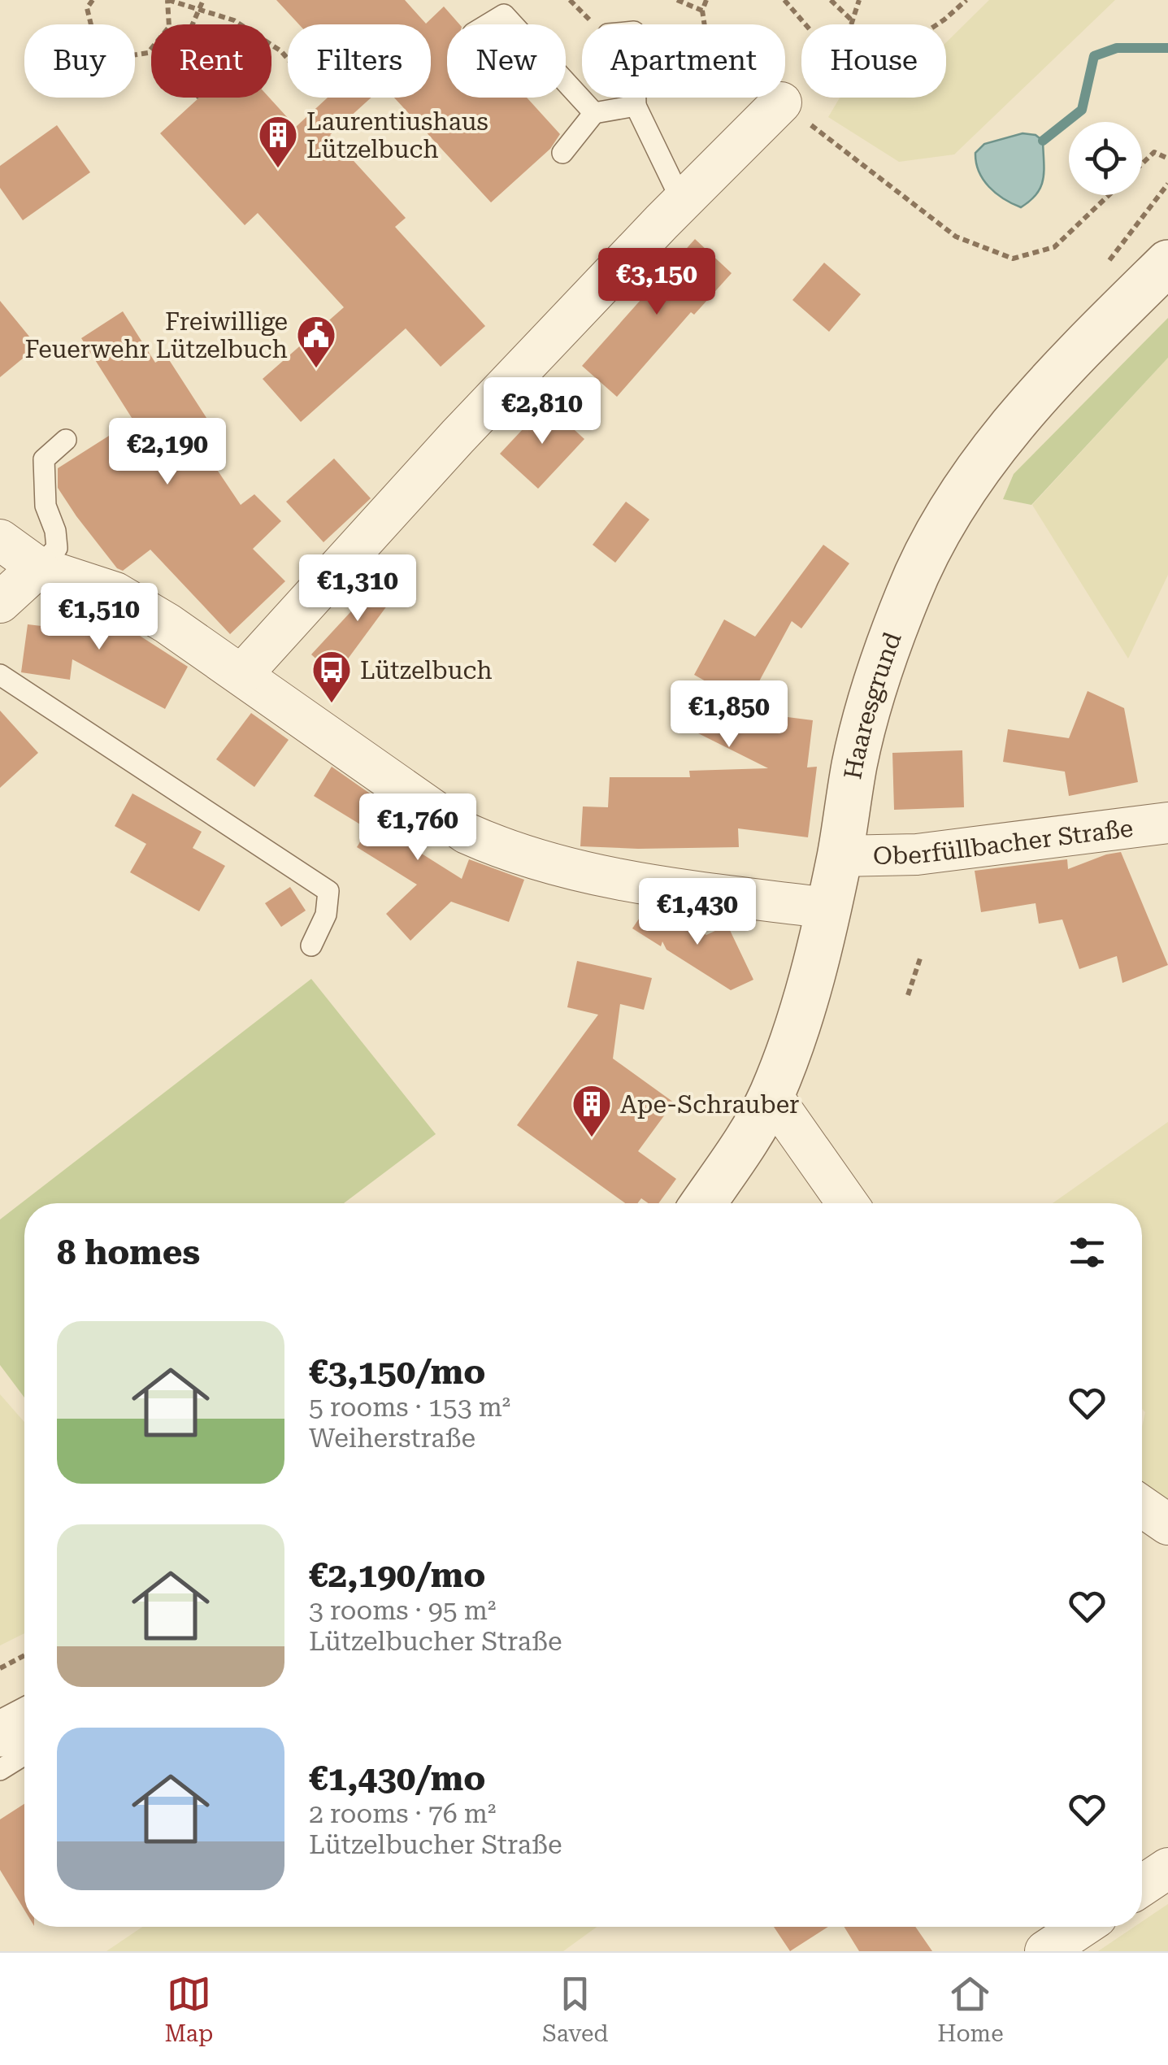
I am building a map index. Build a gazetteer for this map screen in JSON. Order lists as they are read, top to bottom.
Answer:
{
  "streets": {
    "street": ["Haaresgrund", "Oberfüllbacher Straße"]
  },
  "crossings": [
    ["Haaresgrund", "Oberfüllbacher Straße"]
  ],
  "places": {
    "building": ["Laurentiushaus Lützelbuch", "Ape-Schrauber"],
    "public building": ["Freiwillige Feuerwehr Lützelbuch"],
    "bus stop": ["Lützelbuch"]
  },
  "page": {
    "chip": [
      "Buy",
      "Rent",
      "Filters",
      "New",
      "Apartment",
      "House"
    ],
    "price": [
      "€3,150",
      "€2,810",
      "€2,190",
      "€1,310",
      "€1,510",
      "€1,850",
      "€1,760",
      "€1,430"
    ],
    "heading": "8 homes",
    "list": [
      {
        "name": "€3,150/mo",
        "note": "5 rooms · 153 m² · Weiherstraße"
      },
      {
        "name": "€2,190/mo",
        "note": "3 rooms · 95 m² · Lützelbucher Straße"
      },
      {
        "name": "€1,430/mo",
        "note": "2 rooms · 76 m² · Lützelbucher Straße"
      }
    ],
    "tabs": ["Map", "Saved", "Home"]
  }
}
